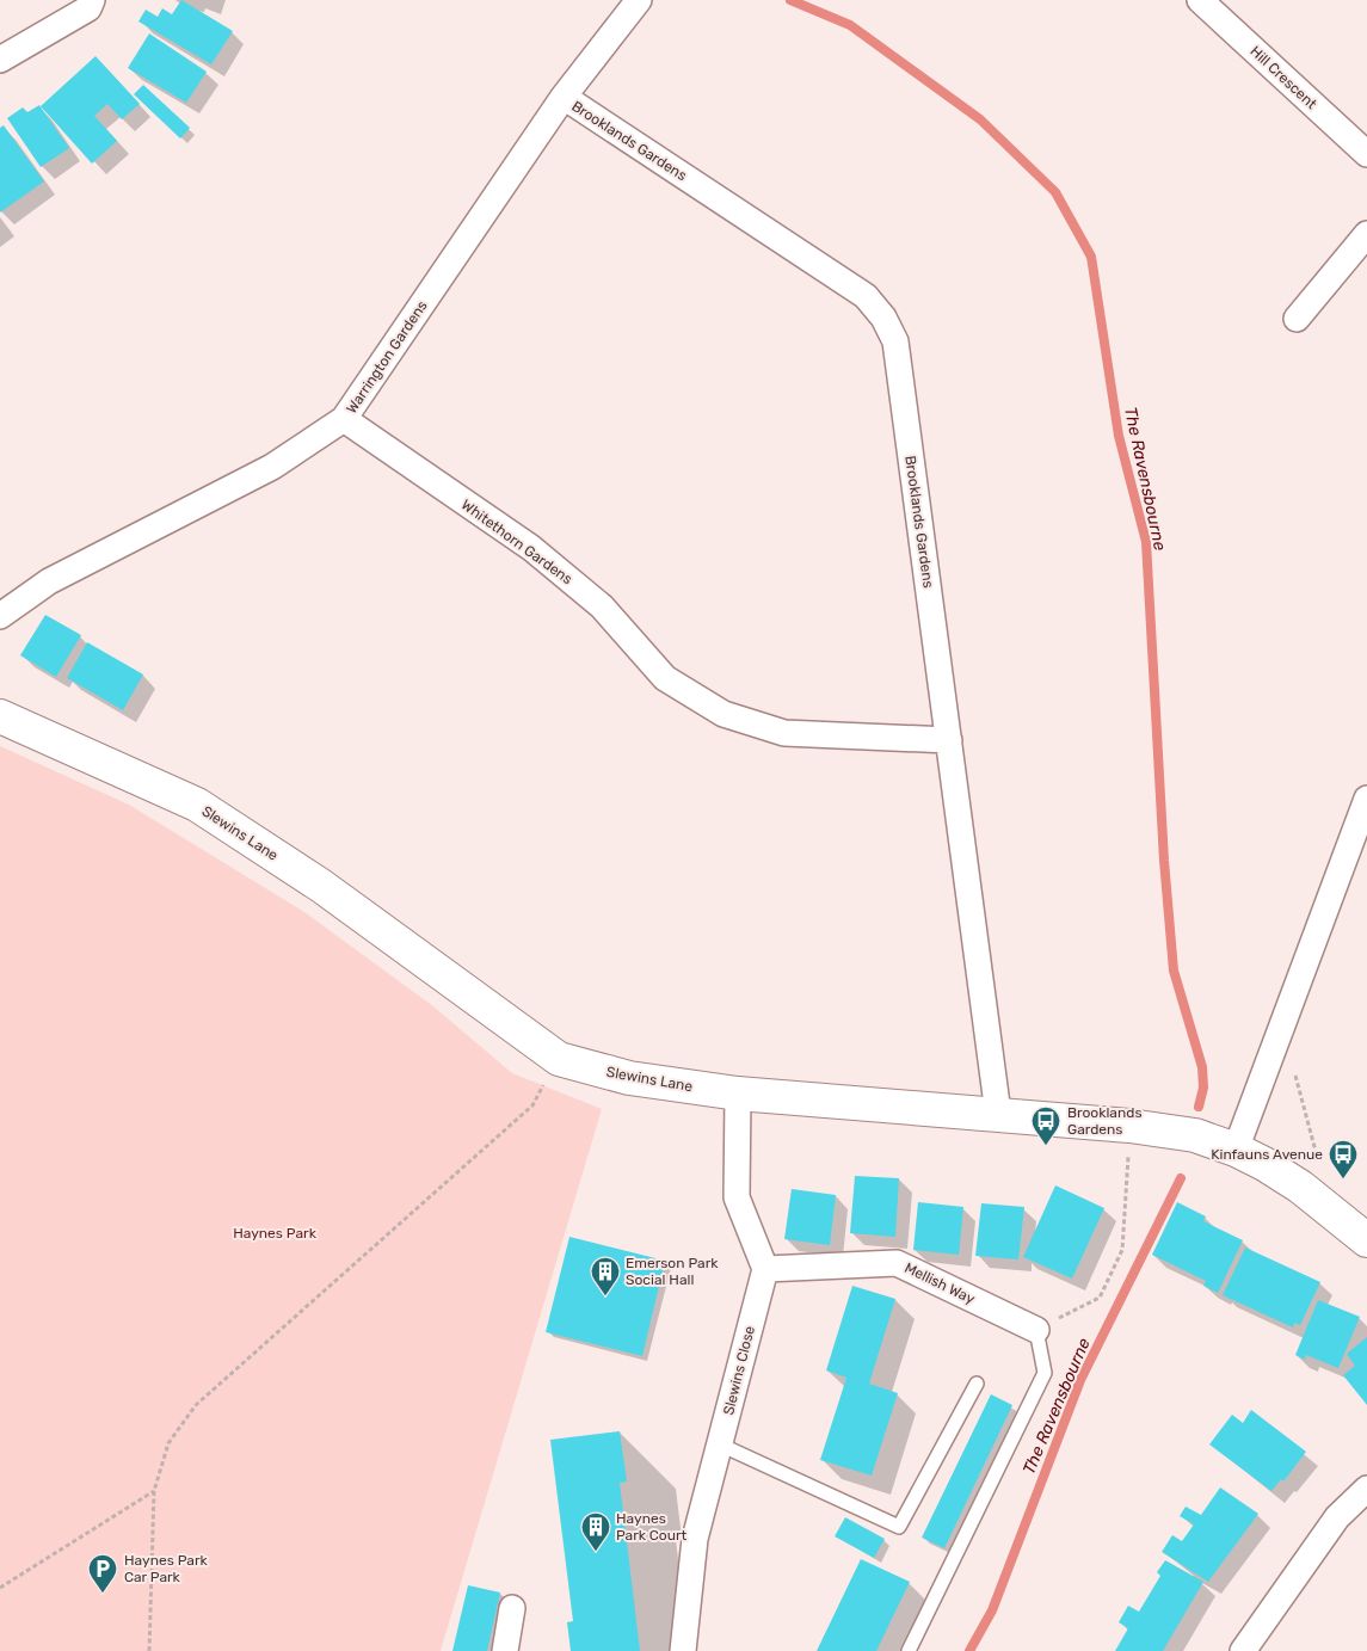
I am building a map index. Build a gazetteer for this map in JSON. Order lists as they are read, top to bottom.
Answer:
{
  "streets": {
    "street": [
      "Hill Crescent",
      "Brooklands Gardens",
      "Warrington Gardens",
      "Whitethorn Gardens",
      "Slewins Lane",
      "Mellish Way",
      "Slewins Close"
    ]
  },
  "crossings": [
    ["Brooklands Gardens", "Warrington Gardens"],
    ["Brooklands Gardens", "Whitethorn Gardens"],
    ["Brooklands Gardens", "Slewins Lane"],
    ["Warrington Gardens", "Whitethorn Gardens"],
    ["Mellish Way", "Slewins Close"]
  ],
  "water": ["The Ravensbourne"],
  "parks": ["Haynes Park"],
  "places": {
    "bus stop": ["Brooklands Gardens", "Kinfauns Avenue"],
    "building": ["Emerson Park Social Hall", "Haynes Park Court"],
    "parking": ["Haynes Park Car Park"]
  }
}
